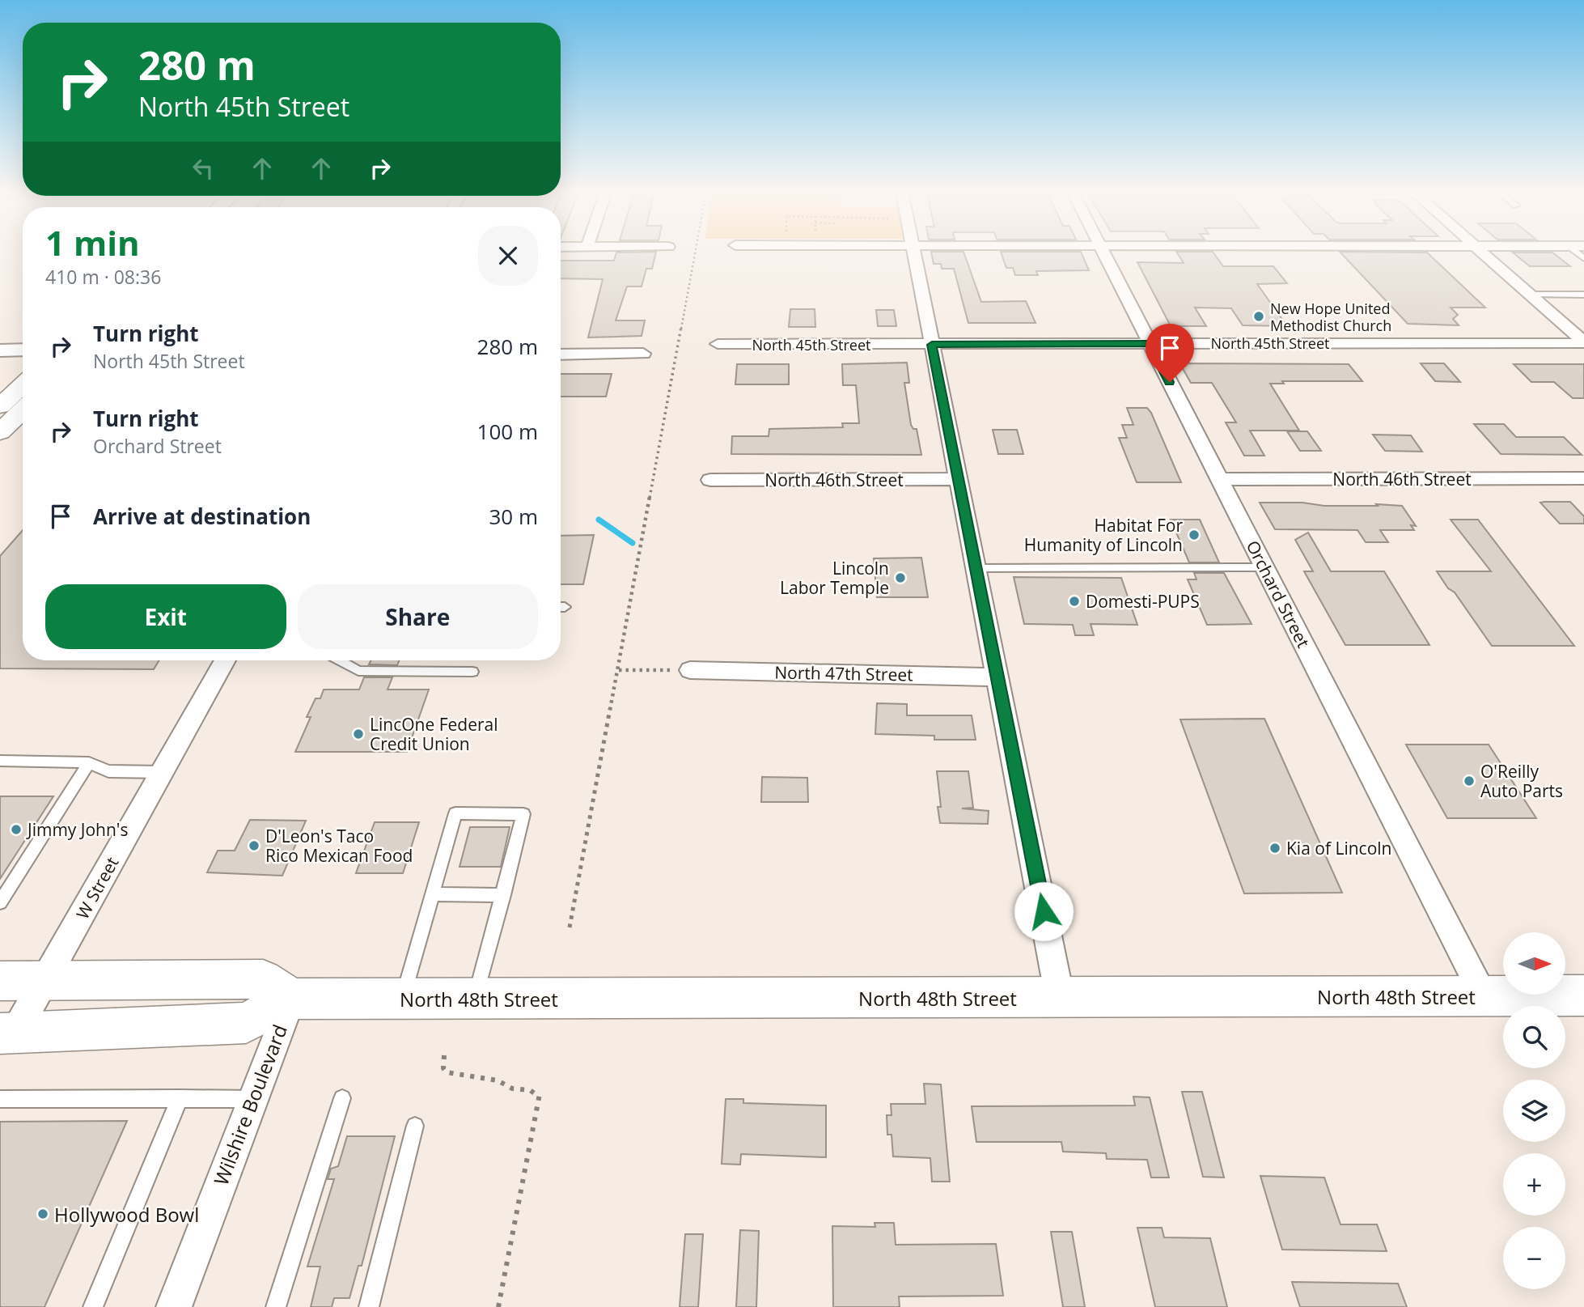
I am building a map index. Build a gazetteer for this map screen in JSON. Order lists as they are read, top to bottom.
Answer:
{
  "streets": {
    "main road": ["North 48th Street"],
    "street": [
      "North 45th Street",
      "North 46th Street",
      "Orchard Street",
      "North 47th Street",
      "W Street",
      "Wilshire Boulevard"
    ]
  },
  "crossings": [
    ["North 45th Street", "Orchard Street"],
    ["North 46th Street", "Orchard Street"],
    ["Orchard Street", "North 48th Street"],
    ["W Street", "North 48th Street"],
    ["North 48th Street", "Wilshire Boulevard"]
  ],
  "places": [
    "New Hope United Methodist Church",
    "Habitat For Humanity of Lincoln",
    "Lincoln Labor Temple",
    "Domesti-PUPS",
    "LincOne Federal Credit Union",
    "O'Reilly Auto Parts",
    "Jimmy John's",
    "D'Leon's Taco Rico Mexican Food",
    "Kia of Lincoln",
    "Hollywood Bowl"
  ],
  "north": "right",
  "page": {
    "turn": ["280 m", "North 45th Street"],
    "heading": ["1 min", "410 m · 08:36"],
    "list": [
      {
        "name": "Turn right",
        "note": "North 45th Street",
        "value": "280 m"
      },
      {
        "name": "Turn right",
        "note": "Orchard Street",
        "value": "100 m"
      },
      {
        "name": "Arrive at destination",
        "value": "30 m"
      }
    ],
    "buttons": ["Exit", "Share"],
    "map_buttons": ["+", "−"]
  }
}
